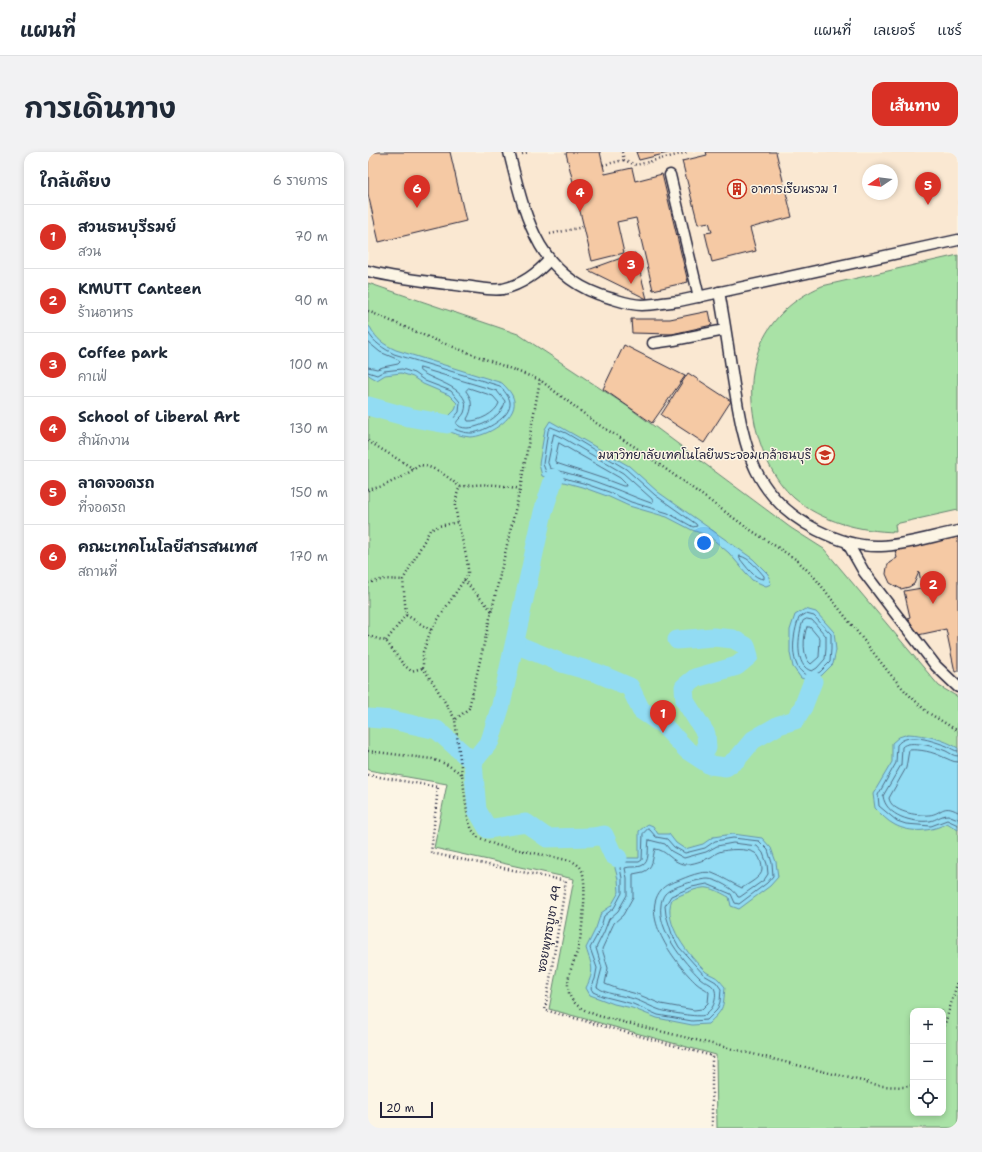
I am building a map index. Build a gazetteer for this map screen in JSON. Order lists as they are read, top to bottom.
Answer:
{
  "streets": {
    "path": ["ซอยพุทธบูชา 49"]
  },
  "places": {
    "building": ["อาคารเรียนรวม 1"],
    "school or university": ["มหาวิทยาลัยเทคโนโลยีพระจอมเกล้าธนบุรี"]
  },
  "scale_bar": "20 m",
  "north": "left",
  "page": {
    "header": "แผนที่",
    "nav": ["แผนที่", "เลเยอร์", "แชร์"],
    "title": "การเดินทาง",
    "buttons": "เส้นทาง",
    "heading": ["ใกล้เคียง", "6 รายการ"],
    "pins": [
      "5",
      "6",
      "4",
      "3",
      "2",
      "1"
    ],
    "list": [
      {
        "mark": "1",
        "name": "สวนธนบุรีรมย์",
        "note": "สวน",
        "value": "70 m"
      },
      {
        "mark": "2",
        "name": "KMUTT Canteen",
        "note": "ร้านอาหาร",
        "value": "90 m"
      },
      {
        "mark": "3",
        "name": "Coffee park",
        "note": "คาเฟ่",
        "value": "100 m"
      },
      {
        "mark": "4",
        "name": "School of Liberal Art",
        "note": "สำนักงาน",
        "value": "130 m"
      },
      {
        "mark": "5",
        "name": "ลาดจอดรถ",
        "note": "ที่จอดรถ",
        "value": "150 m"
      },
      {
        "mark": "6",
        "name": "คณะเทคโนโลยีสารสนเทศ",
        "note": "สถานที่",
        "value": "170 m"
      }
    ],
    "map_buttons": ["+", "−"],
    "scale": "20 m"
  }
}
